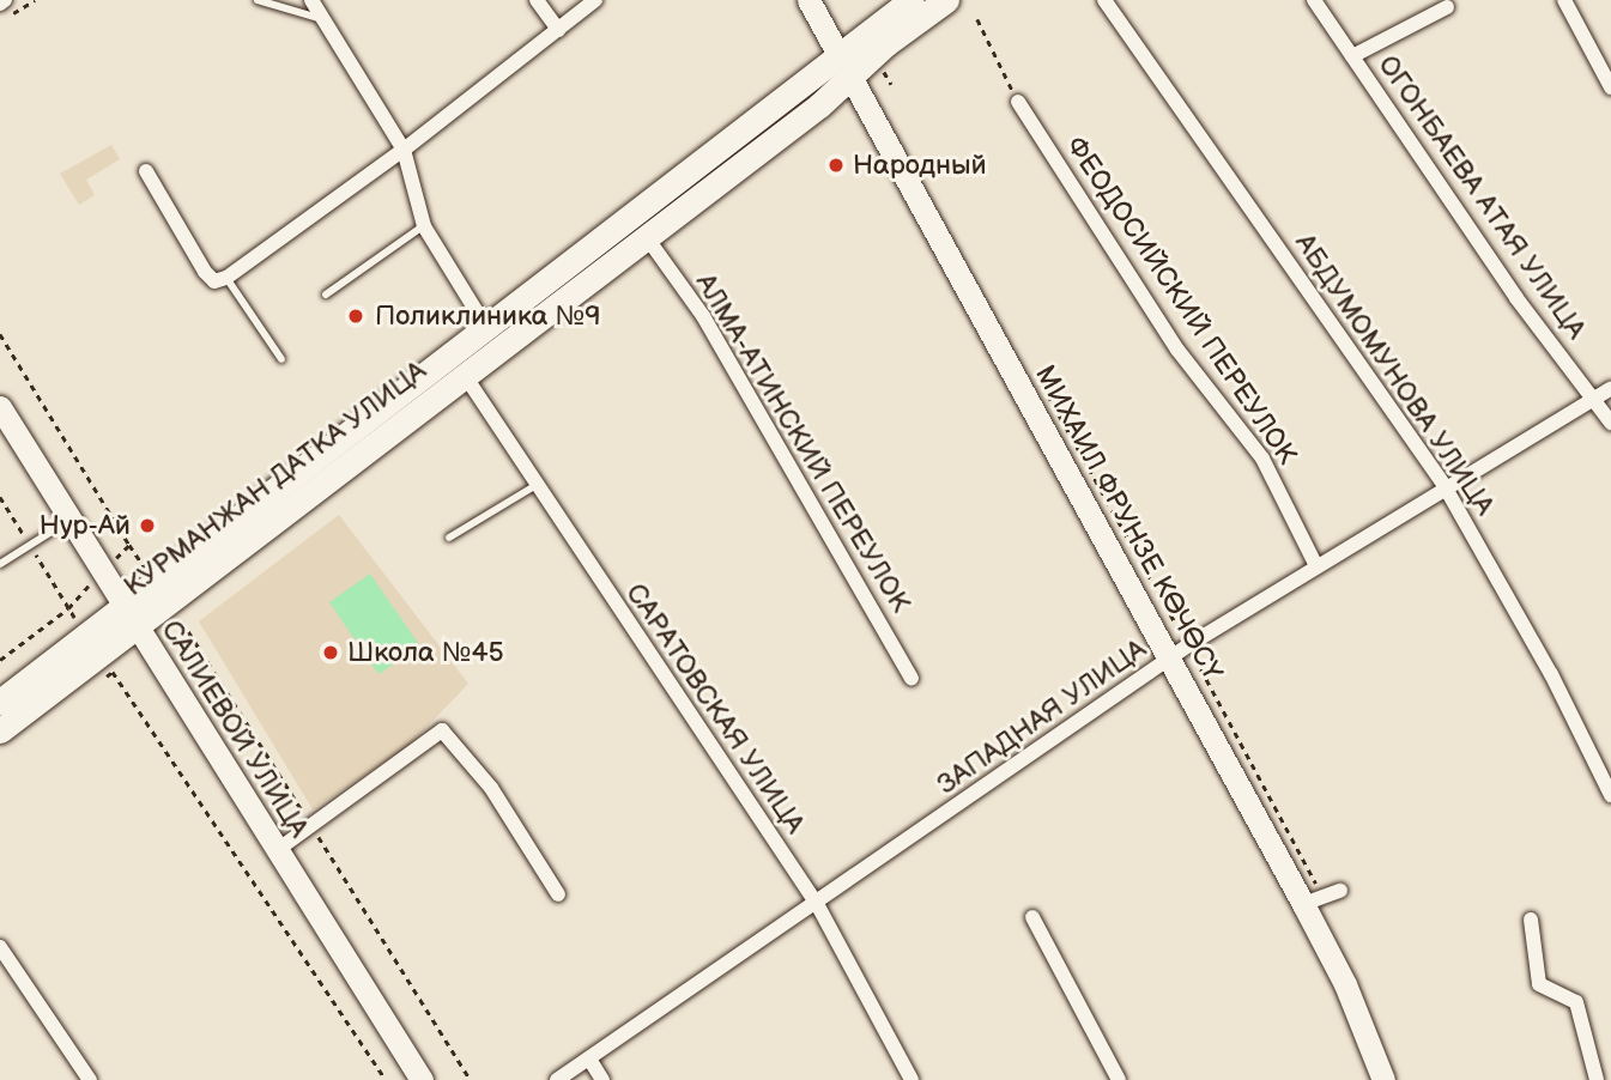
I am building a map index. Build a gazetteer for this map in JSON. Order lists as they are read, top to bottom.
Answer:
{
  "streets": {
    "main road": ["КУРМАНЖАН ДАТКА УЛИЦА", "МИХАИЛ ФРУНЗЕ КӨЧӨСҮ", "САЛИЕВОЙ УЛИЦА"],
    "street": [
      "ОГОНБАЕВА АТАЯ УЛИЦА",
      "ФЕОДОСИЙСКИЙ ПЕРЕУЛОК",
      "АБДУМОМУНОВА УЛИЦА",
      "АЛМА-АТИНСКИЙ ПЕРЕУЛОК",
      "САРАТОВСКАЯ УЛИЦА",
      "ЗАПАДНАЯ УЛИЦА"
    ]
  },
  "crossings": [
    ["ОГОНБАЕВА АТАЯ УЛИЦА", "ЗАПАДНАЯ УЛИЦА"],
    ["ФЕОДОСИЙСКИЙ ПЕРЕУЛОК", "ЗАПАДНАЯ УЛИЦА"],
    ["АБДУМОМУНОВА УЛИЦА", "ЗАПАДНАЯ УЛИЦА"],
    ["АЛМА-АТИНСКИЙ ПЕРЕУЛОК", "КУРМАНЖАН ДАТКА УЛИЦА"],
    ["КУРМАНЖАН ДАТКА УЛИЦА", "МИХАИЛ ФРУНЗЕ КӨЧӨСҮ"],
    ["КУРМАНЖАН ДАТКА УЛИЦА", "САРАТОВСКАЯ УЛИЦА"],
    ["КУРМАНЖАН ДАТКА УЛИЦА", "САЛИЕВОЙ УЛИЦА"],
    ["МИХАИЛ ФРУНЗЕ КӨЧӨСҮ", "ЗАПАДНАЯ УЛИЦА"],
    ["САРАТОВСКАЯ УЛИЦА", "ЗАПАДНАЯ УЛИЦА"]
  ],
  "places": [
    "Народный",
    "Поликлиника №9",
    "Нур-Ай",
    "Школа №45"
  ]
}
